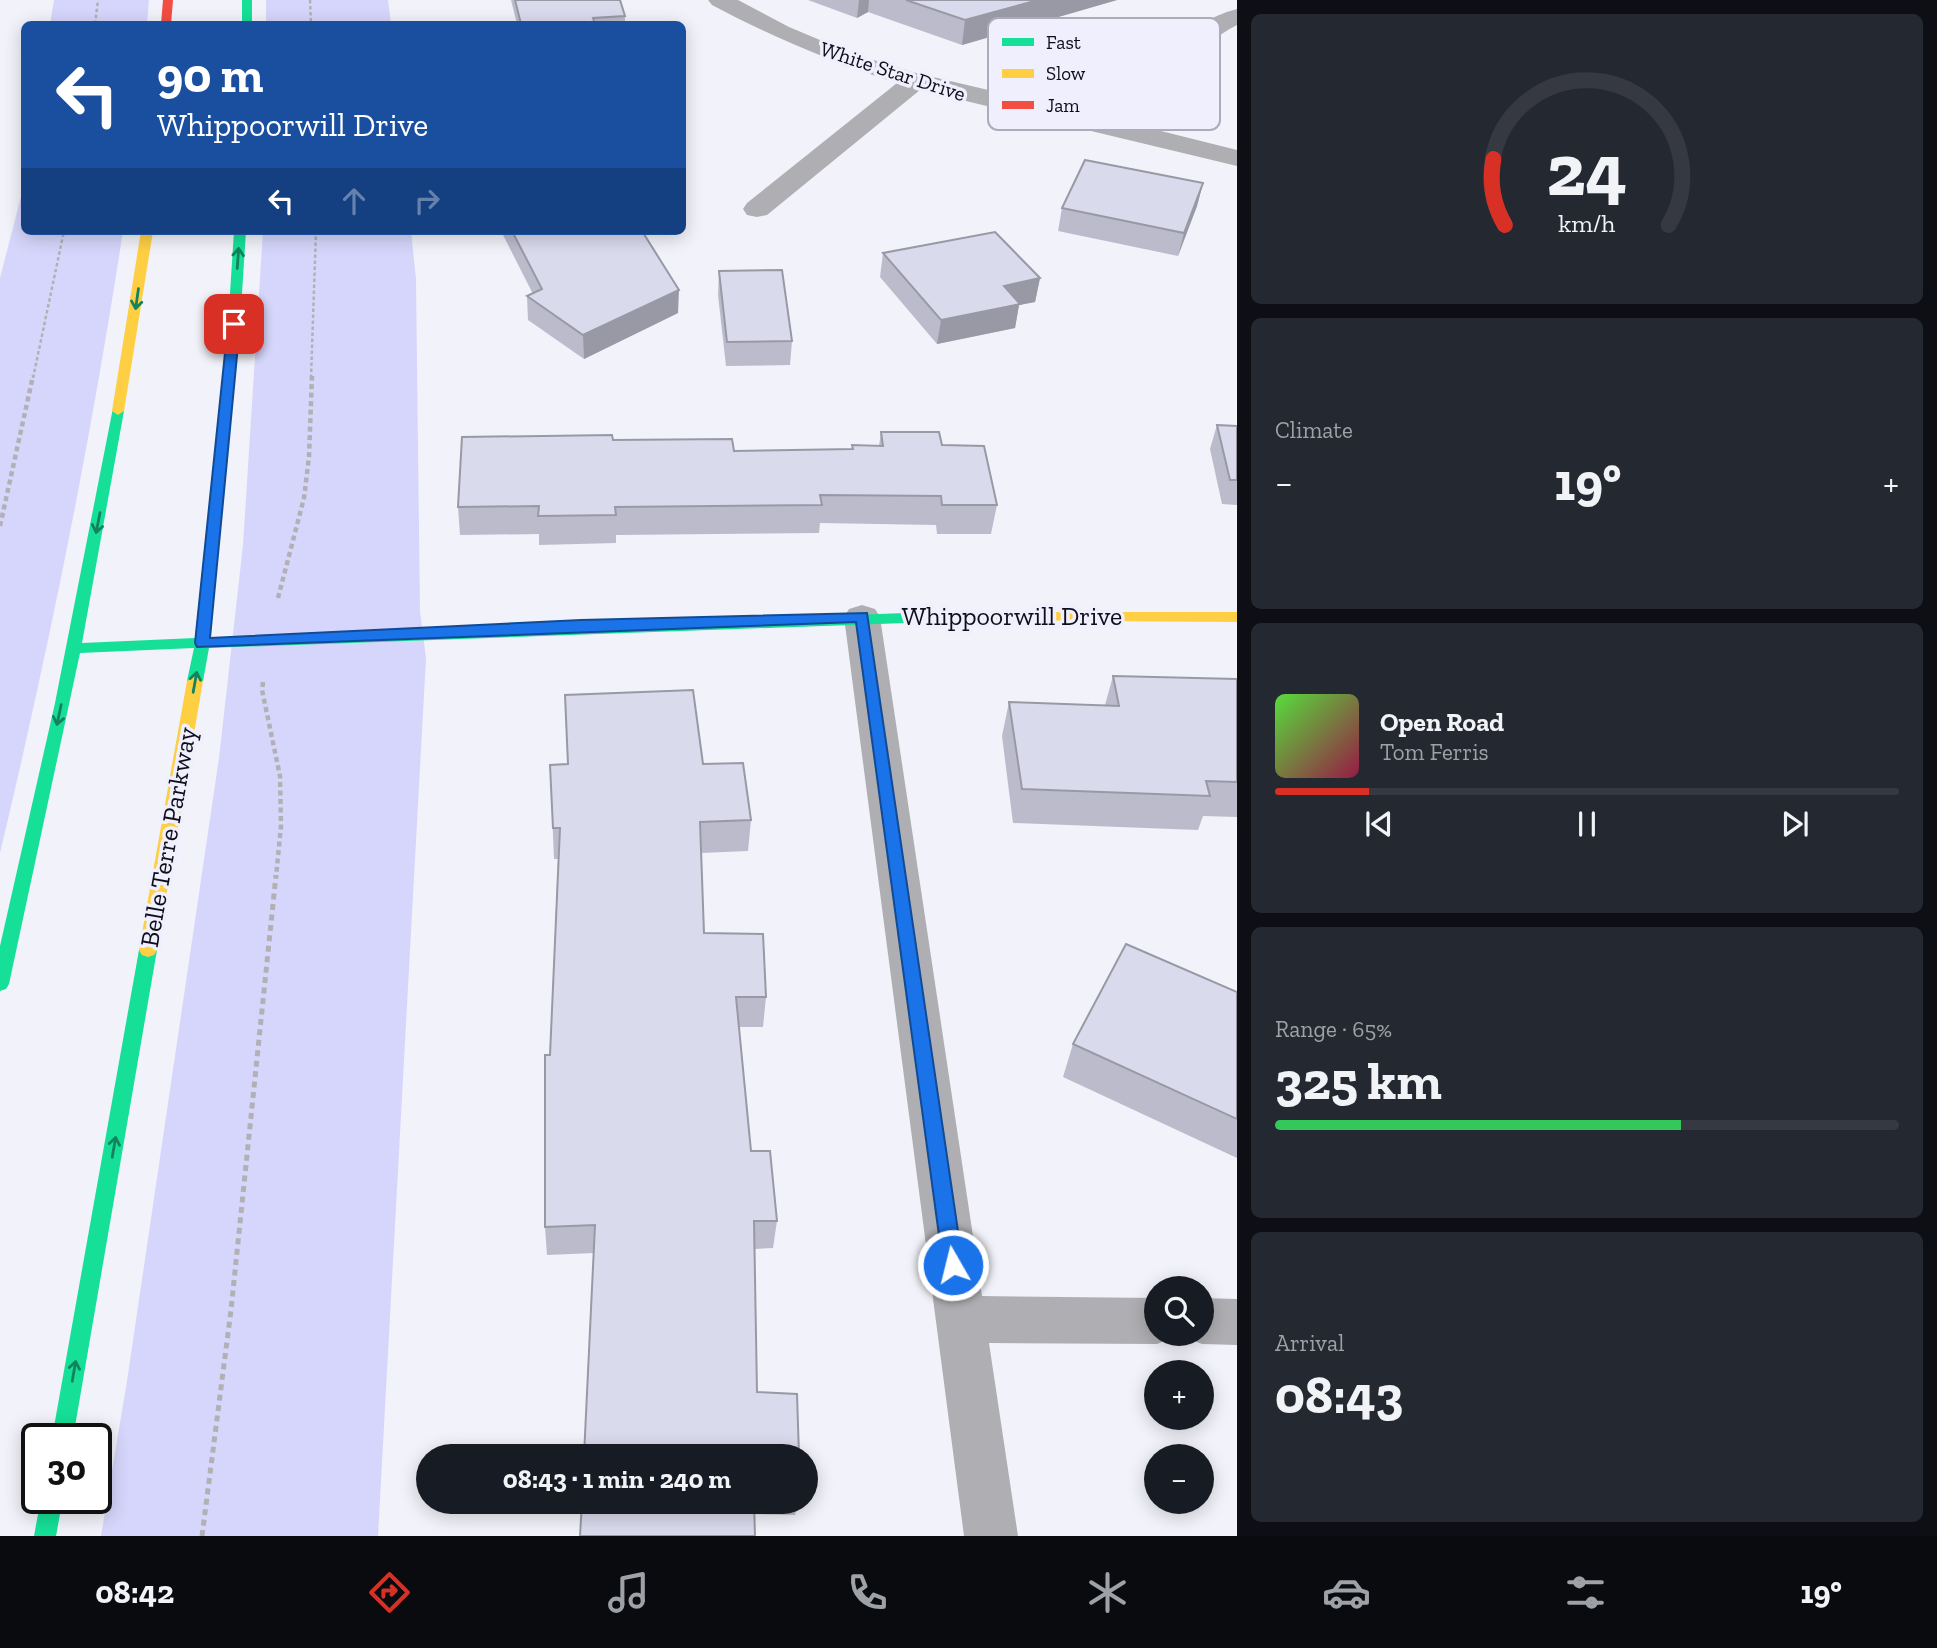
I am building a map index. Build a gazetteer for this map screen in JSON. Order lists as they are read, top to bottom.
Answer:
{
  "streets": {
    "main road": ["Whippoorwill Drive", "Belle Terre Parkway"],
    "street": ["White Star Drive"]
  },
  "crossings": [
    ["Whippoorwill Drive", "Belle Terre Parkway"]
  ],
  "legend": ["Fast", "Slow", "Jam"],
  "page": {
    "turn": ["90 m", "Whippoorwill Drive"],
    "tile": [
      "Climate",
      ["Range · 65%", "325 km"],
      ["Arrival", "08:43"]
    ],
    "heat": ["−", "19°", "+"],
    "song": ["Open Road", "Tom Ferris"],
    "map_buttons": ["+", "−"],
    "limit": "30",
    "trip": "08:43 · 1 min · 240 m",
    "tabs": ["08:42", "19°"],
    "gauge": ["24", "km/h"]
  }
}
